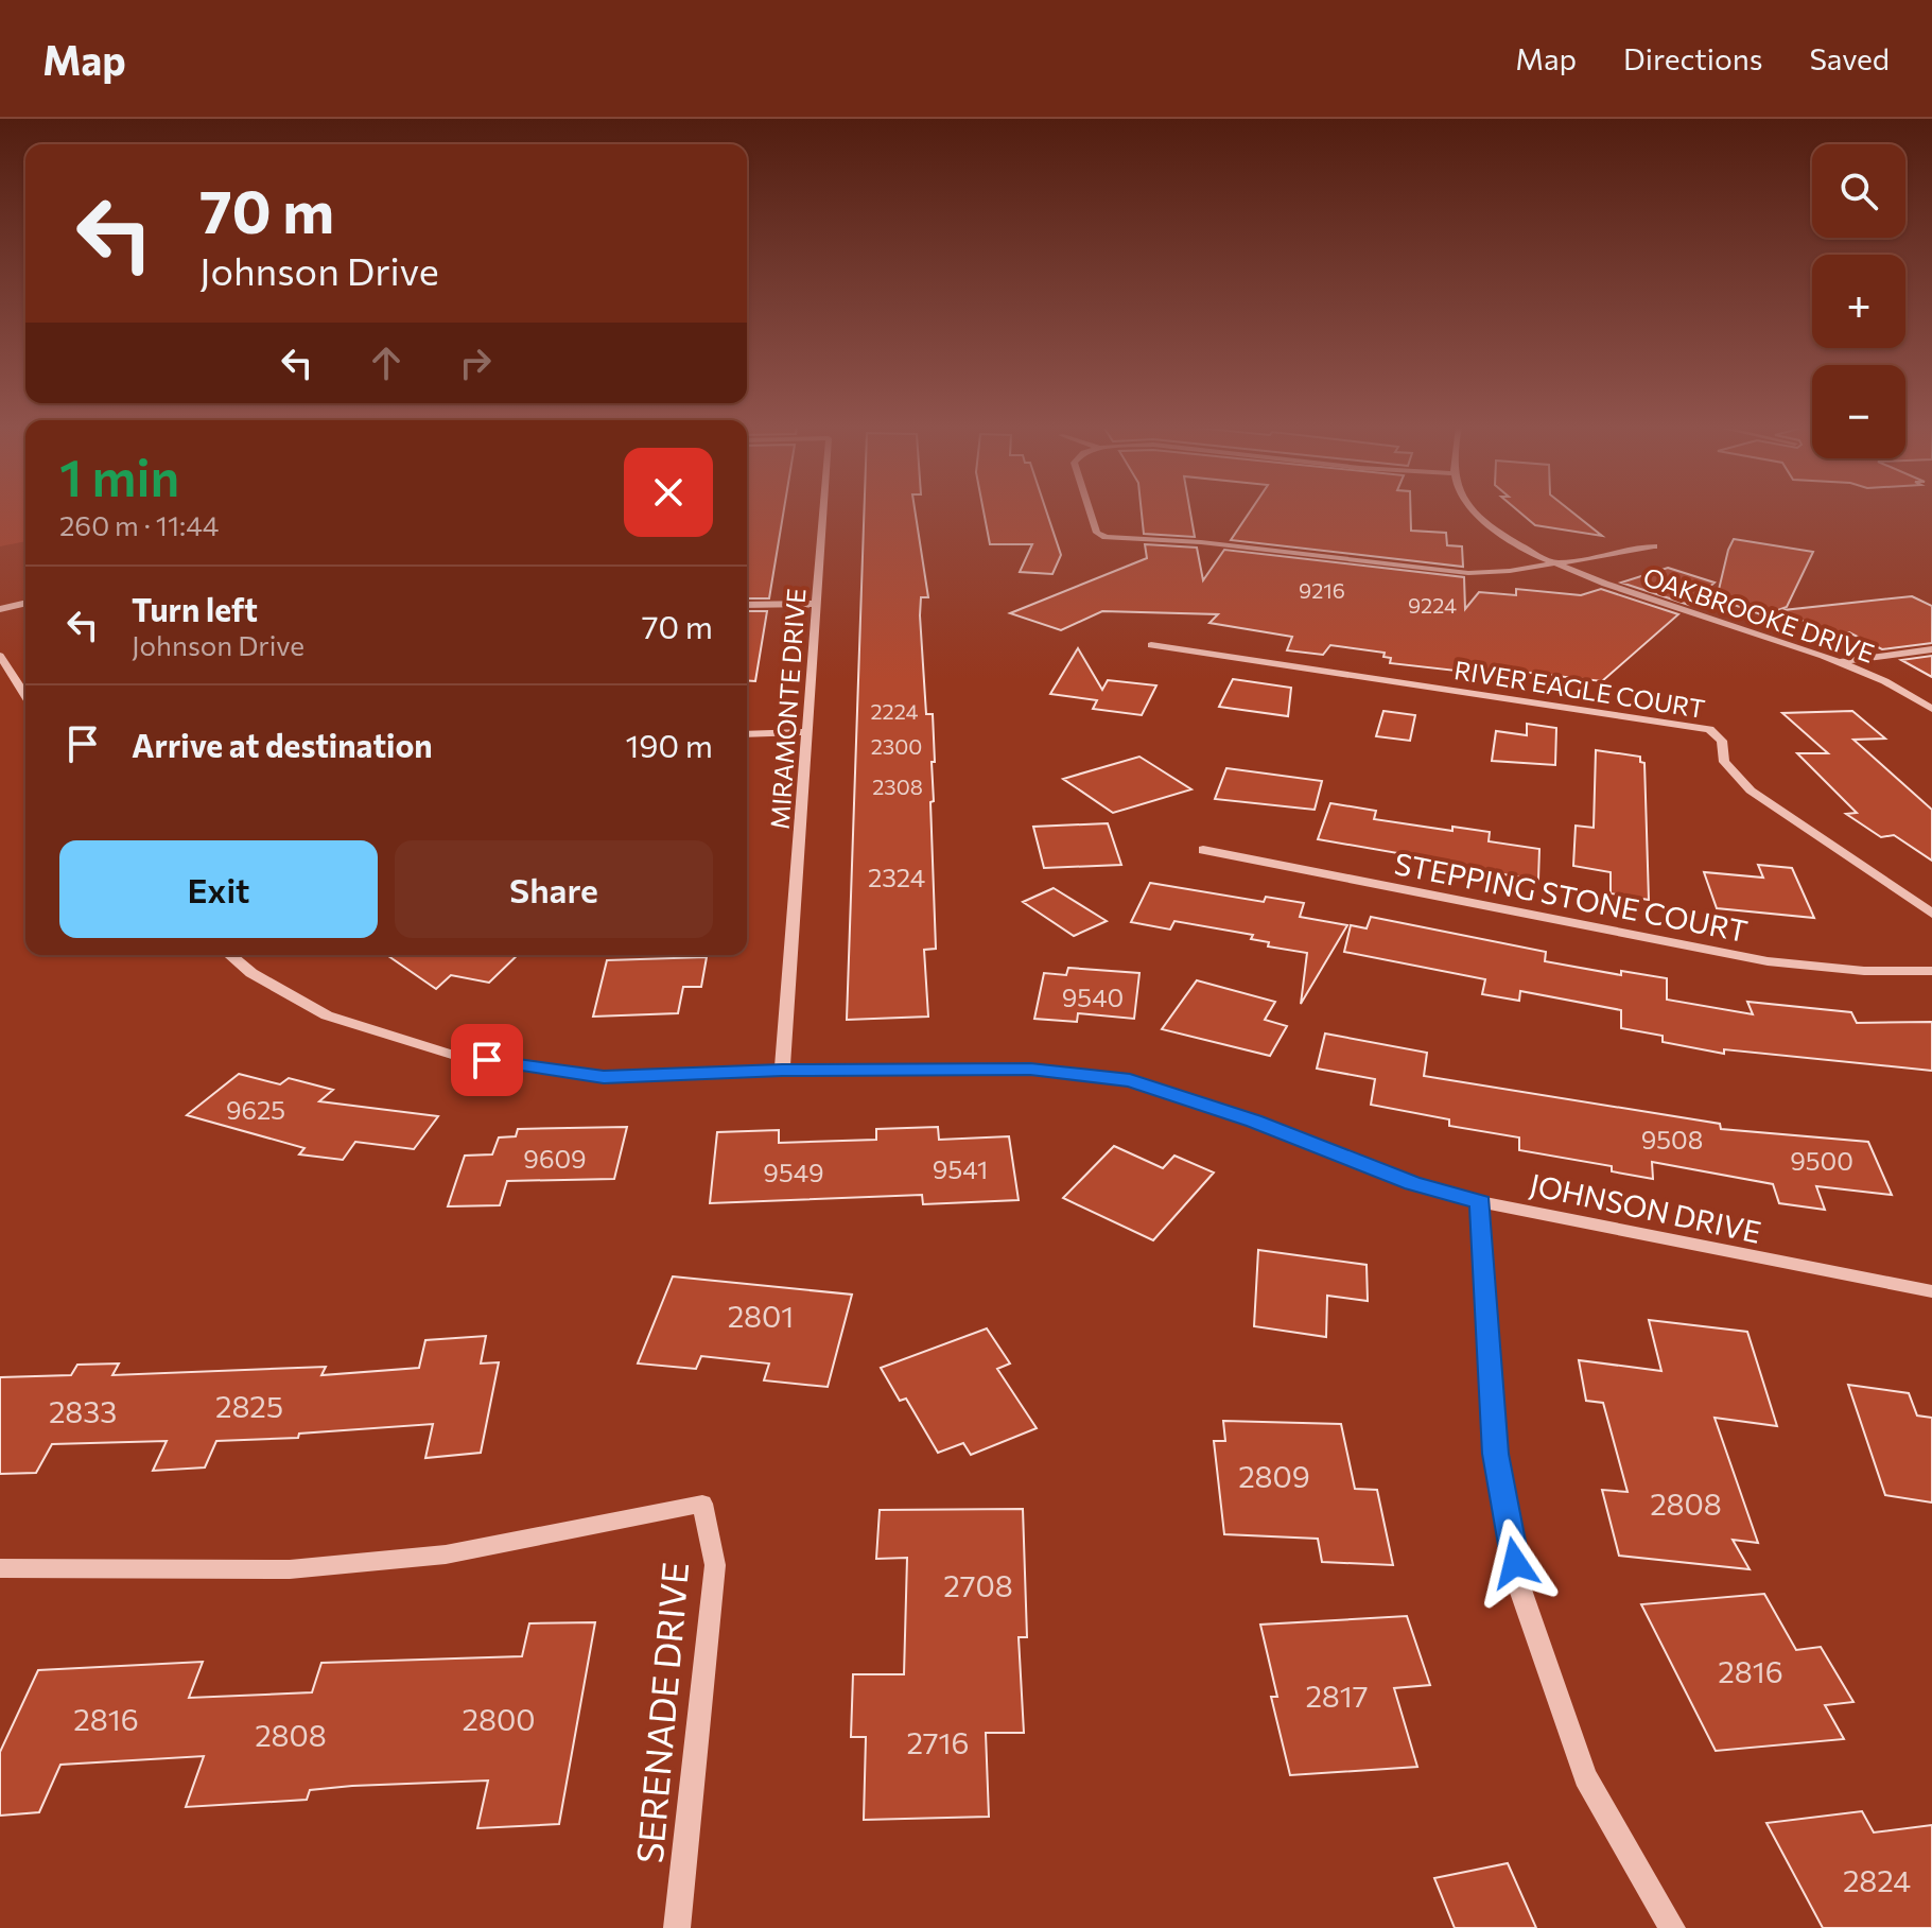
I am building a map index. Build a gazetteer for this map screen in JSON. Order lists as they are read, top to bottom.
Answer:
{
  "streets": {
    "street": [
      "OAKBROOKE DRIVE",
      "RIVER EAGLE COURT",
      "MIRAMONTE DRIVE",
      "STEPPING STONE COURT",
      "JOHNSON DRIVE",
      "SERENADE DRIVE"
    ]
  },
  "crossings": [
    ["MIRAMONTE DRIVE", "JOHNSON DRIVE"]
  ],
  "house_numbers": [
    "9216",
    "9224",
    "2224",
    "2300",
    "2308",
    "2324",
    "9540",
    "9625",
    "9508",
    "9609",
    "9500",
    "9541",
    "9549",
    "2801",
    "2825",
    "2833",
    "2809",
    "2808",
    "2708",
    "2816",
    "2817",
    "2816",
    "2800",
    "2808",
    "2716",
    "2824"
  ],
  "page": {
    "header": "Map",
    "nav": ["Map", "Directions", "Saved"],
    "map_buttons": ["+", "−"],
    "turn": ["70 m", "Johnson Drive"],
    "heading": ["1 min", "260 m · 11:44"],
    "list": [
      {
        "name": "Turn left",
        "note": "Johnson Drive",
        "value": "70 m"
      },
      {
        "name": "Arrive at destination",
        "value": "190 m"
      }
    ],
    "buttons": ["Exit", "Share"]
  }
}
